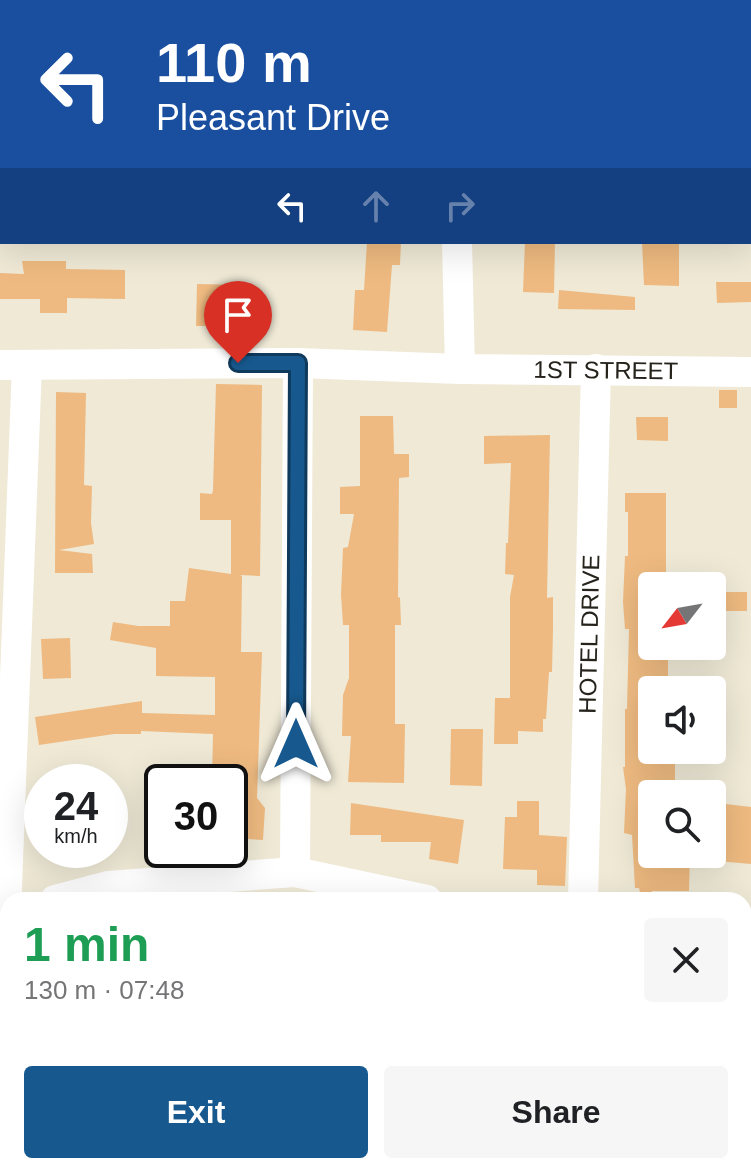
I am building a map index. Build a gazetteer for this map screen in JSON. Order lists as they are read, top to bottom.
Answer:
{
  "streets": {
    "street": ["1ST STREET", "HOTEL DRIVE"]
  },
  "crossings": [
    ["1ST STREET", "HOTEL DRIVE"]
  ],
  "north": "bottom left",
  "page": {
    "turn": ["110 m", "Pleasant Drive"],
    "speed": "24 km/h",
    "limit": "30",
    "heading": ["1 min", "130 m · 07:48"],
    "buttons": ["Exit", "Share"]
  }
}
